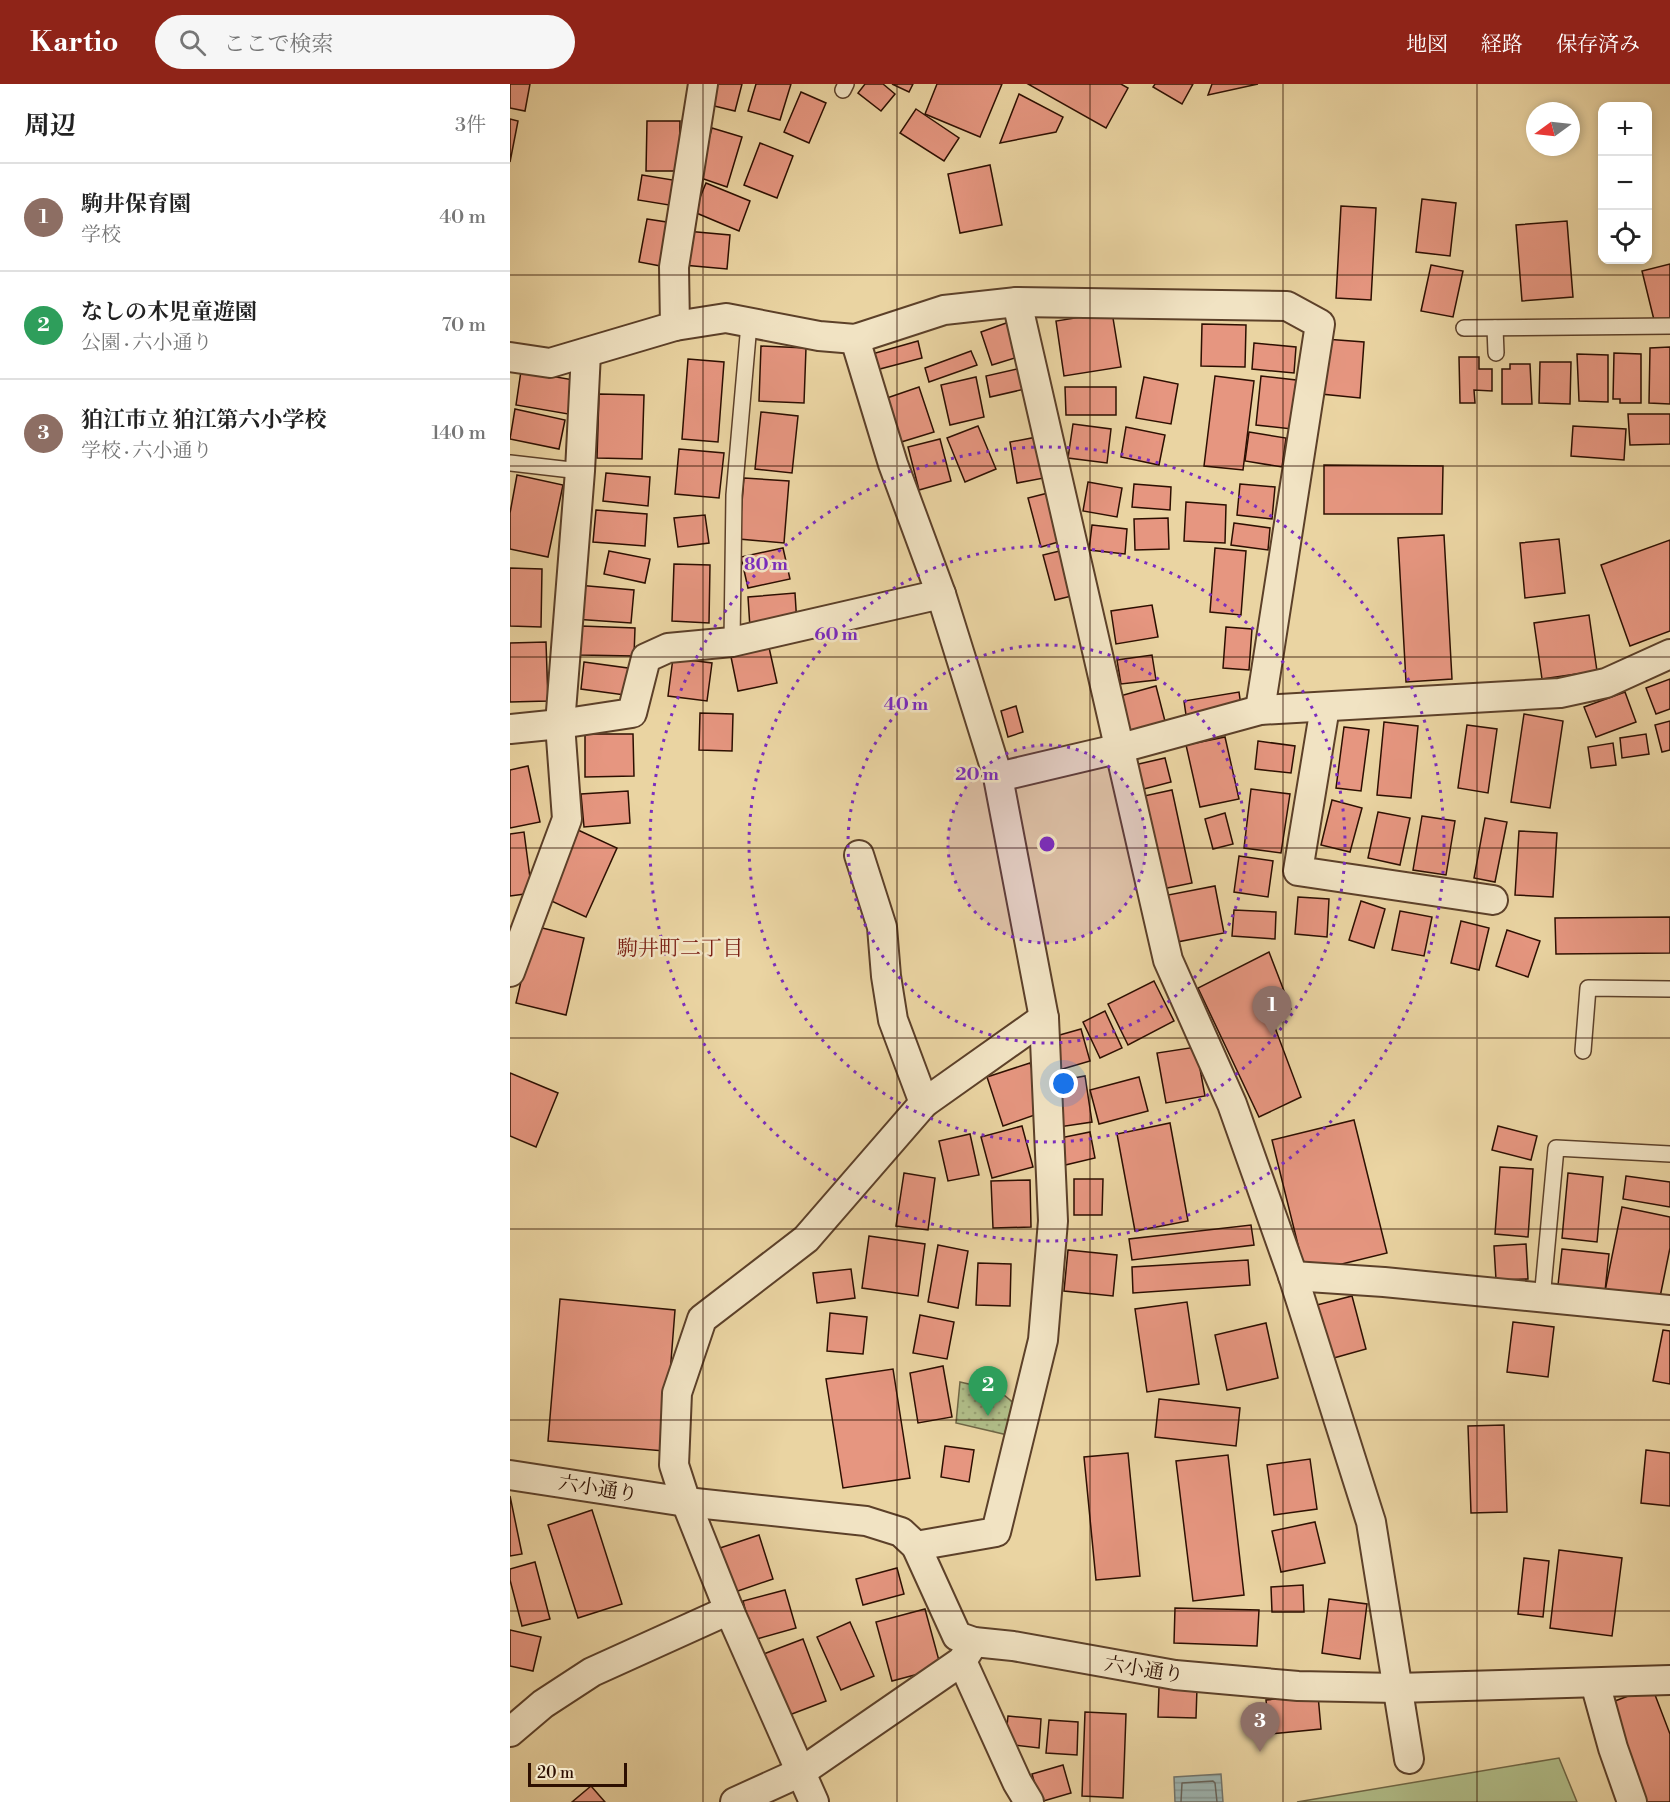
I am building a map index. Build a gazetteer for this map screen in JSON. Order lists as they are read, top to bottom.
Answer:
{
  "streets": {
    "street": ["六小通り"]
  },
  "districts": ["駒井町二丁目"],
  "scale_bar": "20 m",
  "north": "left",
  "page": {
    "header": "Kartio",
    "search": "ここで検索",
    "nav": ["地図", "経路", "保存済み"],
    "heading": ["周辺", "3件"],
    "map_buttons": ["+", "−"],
    "list": [
      {
        "mark": "1",
        "name": "駒井保育園",
        "note": "学校",
        "value": "40 m"
      },
      {
        "mark": "2",
        "name": "なしの木児童遊園",
        "note": "公園 · 六小通り",
        "value": "70 m"
      },
      {
        "mark": "3",
        "name": "狛江市立 狛江第六小学校",
        "note": "学校 · 六小通り",
        "value": "140 m"
      }
    ],
    "pins": ["1", "2", "3"],
    "scale": "20 m"
  },
  "rings": [
    "80 m",
    "60 m",
    "40 m",
    "20 m"
  ]
}
